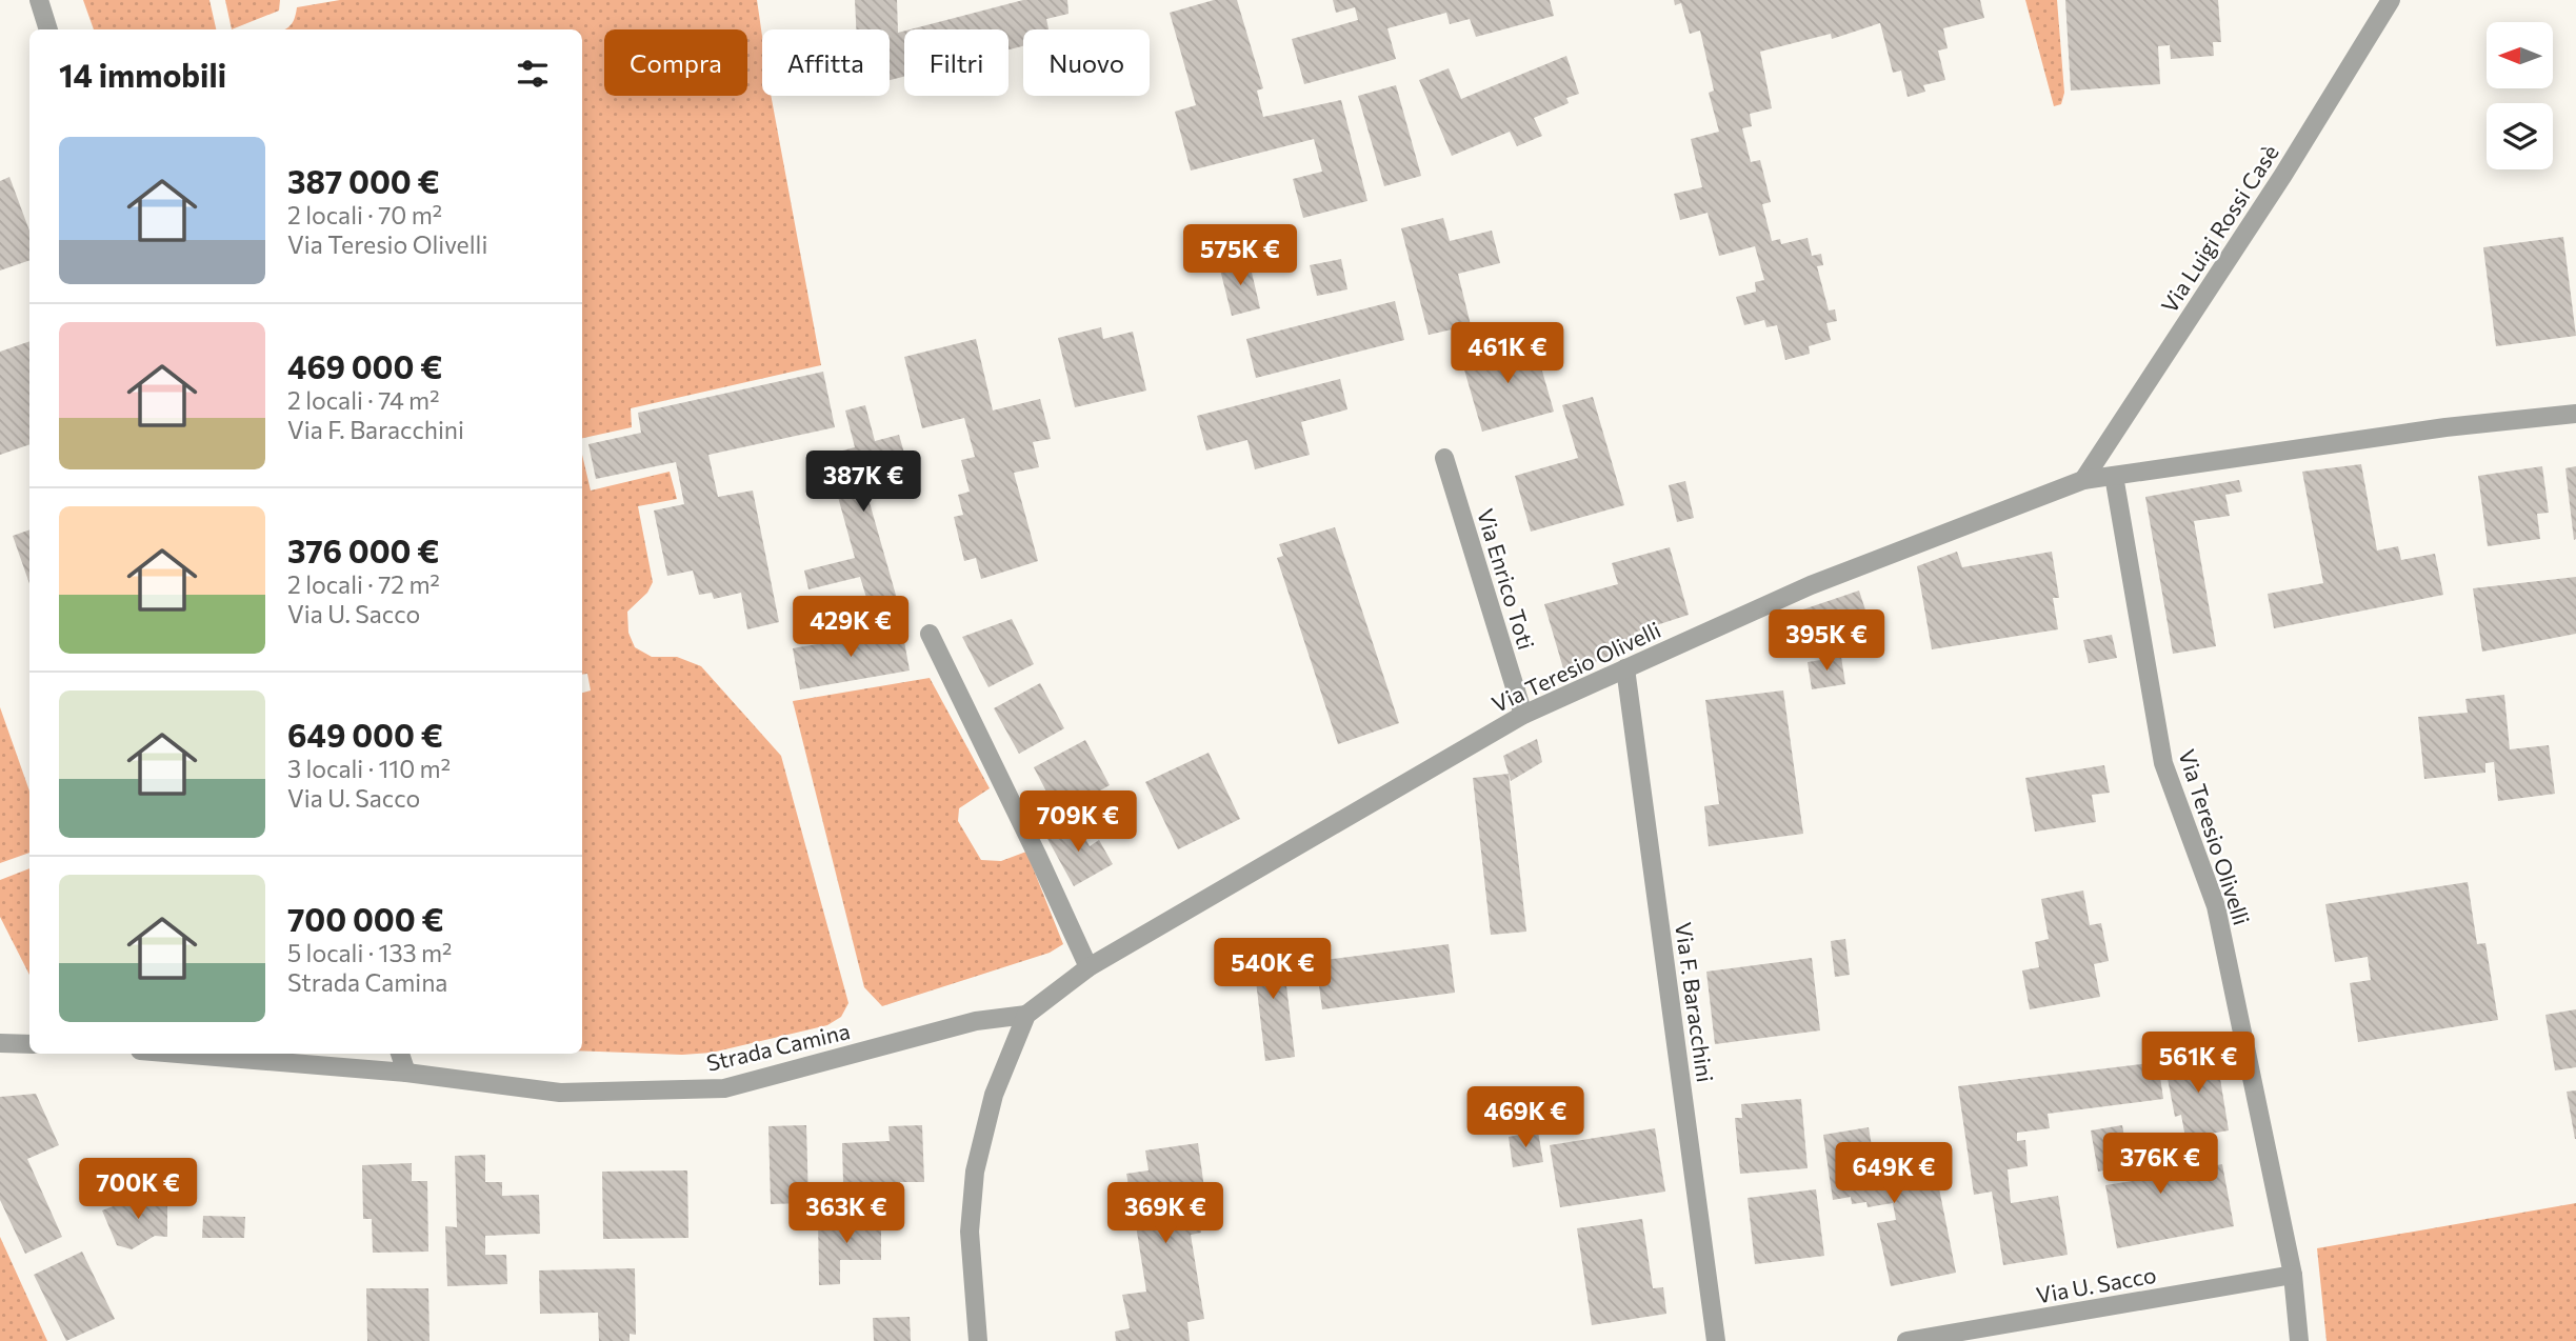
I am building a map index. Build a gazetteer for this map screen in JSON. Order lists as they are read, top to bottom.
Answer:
{
  "streets": {
    "street": [
      "Via Luigi Rossi Casè",
      "Via Enrico Toti",
      "Via Teresio Olivelli",
      "Via F. Baracchini",
      "Strada Camina",
      "Via U. Sacco"
    ]
  },
  "crossings": [
    ["Via Luigi Rossi Casè", "Via Teresio Olivelli"],
    ["Via Enrico Toti", "Via Teresio Olivelli"],
    ["Via Teresio Olivelli", "Via F. Baracchini"],
    ["Via Teresio Olivelli", "Strada Camina"],
    ["Via Teresio Olivelli", "Via U. Sacco"]
  ],
  "north": "left",
  "page": {
    "chip": [
      "Compra",
      "Affitta",
      "Filtri",
      "Nuovo"
    ],
    "heading": "14 immobili",
    "list": [
      {
        "name": "387 000 €",
        "note": "2 locali · 70 m² · Via Teresio Olivelli"
      },
      {
        "name": "469 000 €",
        "note": "2 locali · 74 m² · Via F. Baracchini"
      },
      {
        "name": "376 000 €",
        "note": "2 locali · 72 m² · Via U. Sacco"
      },
      {
        "name": "649 000 €",
        "note": "3 locali · 110 m² · Via U. Sacco"
      },
      {
        "name": "700 000 €",
        "note": "5 locali · 133 m² · Strada Camina"
      }
    ],
    "price": [
      "575K €",
      "461K €",
      "387K €",
      "429K €",
      "395K €",
      "709K €",
      "540K €",
      "561K €",
      "469K €",
      "376K €",
      "649K €",
      "700K €",
      "363K €",
      "369K €"
    ]
  }
}
